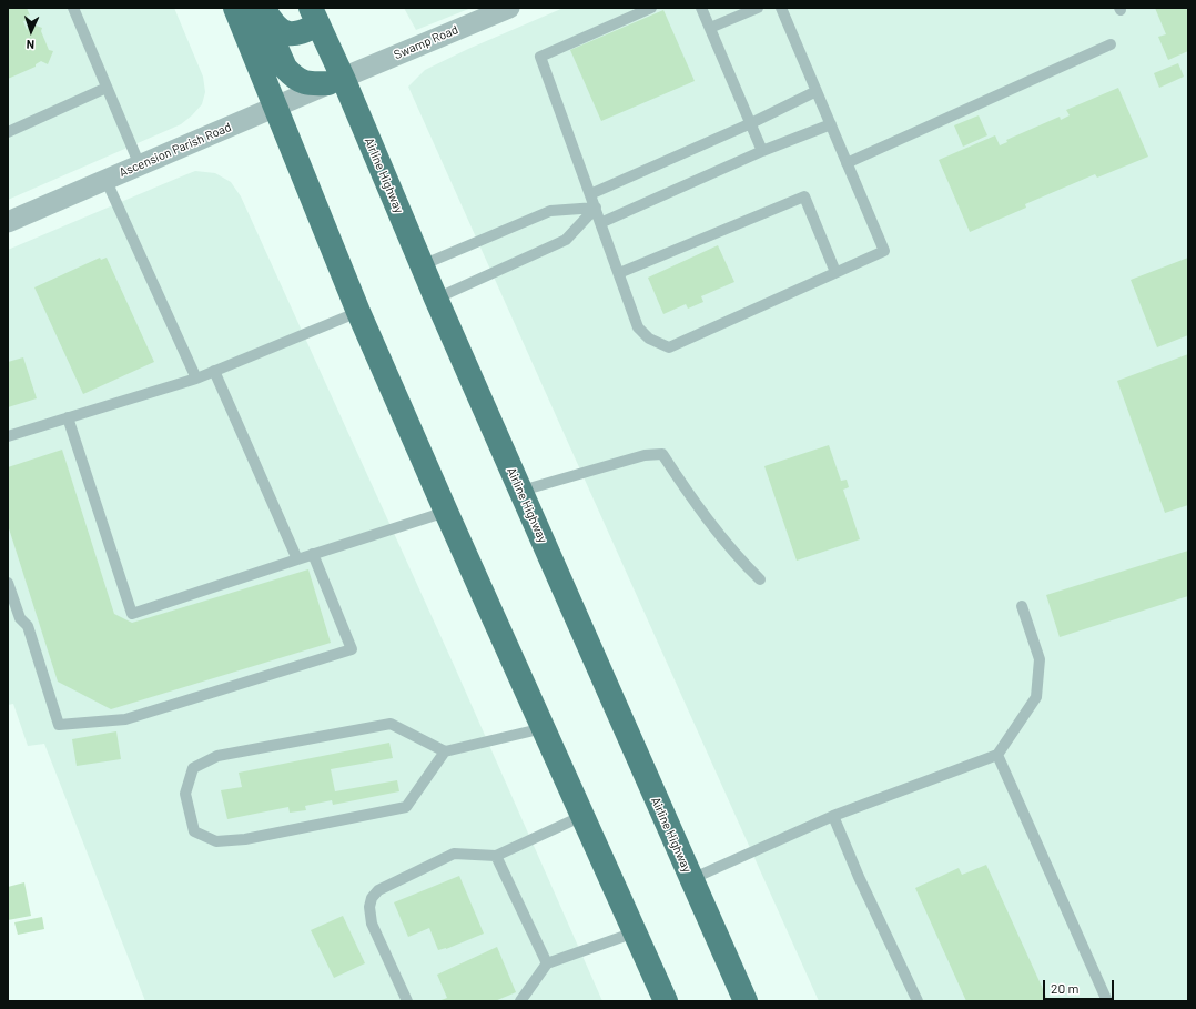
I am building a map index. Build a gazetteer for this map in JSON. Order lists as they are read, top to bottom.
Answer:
{
  "streets": {
    "highway": ["Airline Highway"],
    "street": ["Swamp Road", "Ascension Parish Road"]
  },
  "crossings": [
    ["Swamp Road", "Ascension Parish Road"],
    ["Swamp Road", "Airline Highway"],
    ["Ascension Parish Road", "Airline Highway"]
  ],
  "scale_bar": "20 m",
  "north": "bottom"
}
